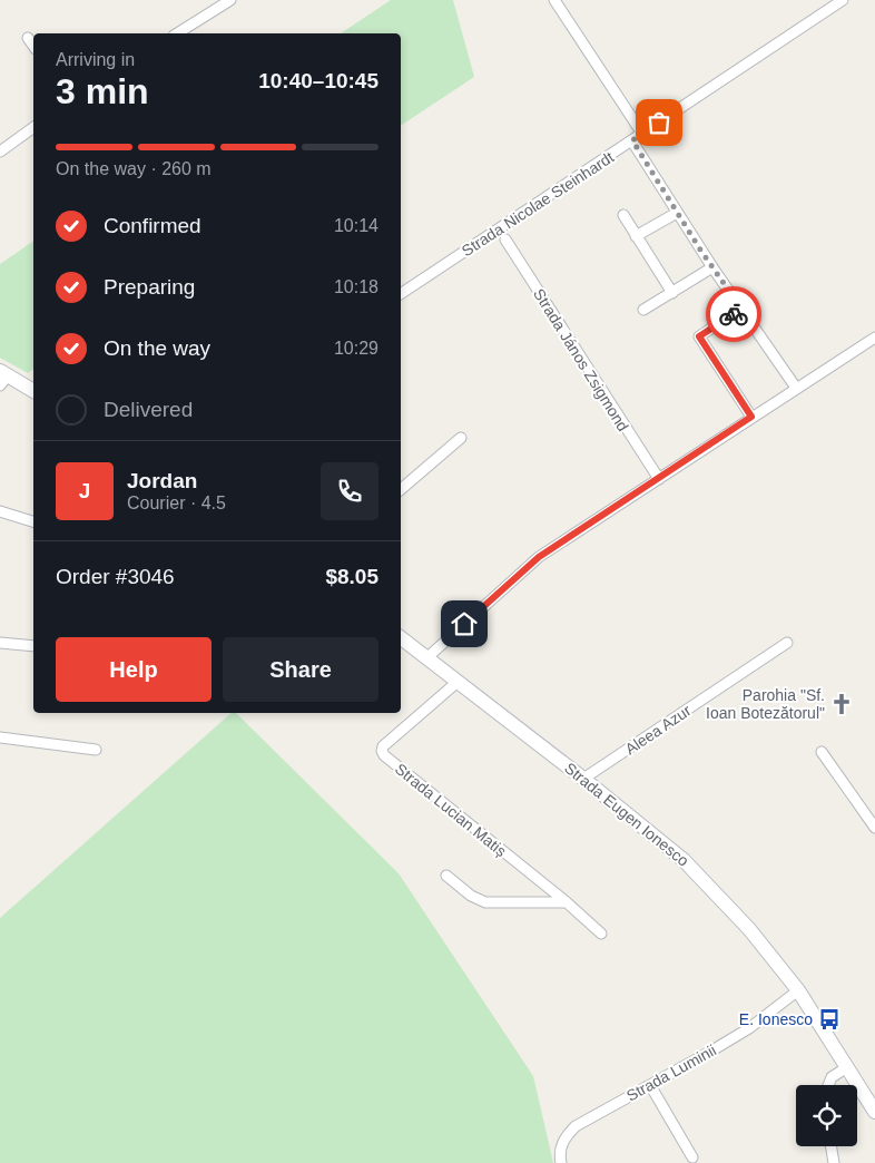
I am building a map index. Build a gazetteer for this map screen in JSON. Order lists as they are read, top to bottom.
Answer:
{
  "streets": {
    "street": [
      "Strada Nicolae Steinhardt",
      "Strada János Zsigmond",
      "Aleea Azur",
      "Strada Lucian Matiș",
      "Strada Eugen Ionesco",
      "Strada Luminii"
    ]
  },
  "crossings": [
    ["Aleea Azur", "Strada Eugen Ionesco"],
    ["Strada Lucian Matiș", "Strada Eugen Ionesco"],
    ["Strada Eugen Ionesco", "Strada Luminii"]
  ],
  "places": {
    "church": ["Parohia \"Sf. Ioan Botezătorul\""],
    "bus stop": ["E. Ionesco"]
  },
  "page": {
    "heading": ["3 min", "Arriving in", "10:40–10:45"],
    "panel": [
      "Jordan",
      "Courier · 4.5",
      "Order #3046",
      "$8.05"
    ],
    "bar": "On the way · 260 m",
    "list": [
      ["Confirmed", "10:14"],
      ["Preparing", "10:18"],
      ["On the way", "10:29"],
      "Delivered"
    ],
    "round": "J",
    "buttons": ["Help", "Share"]
  }
}
